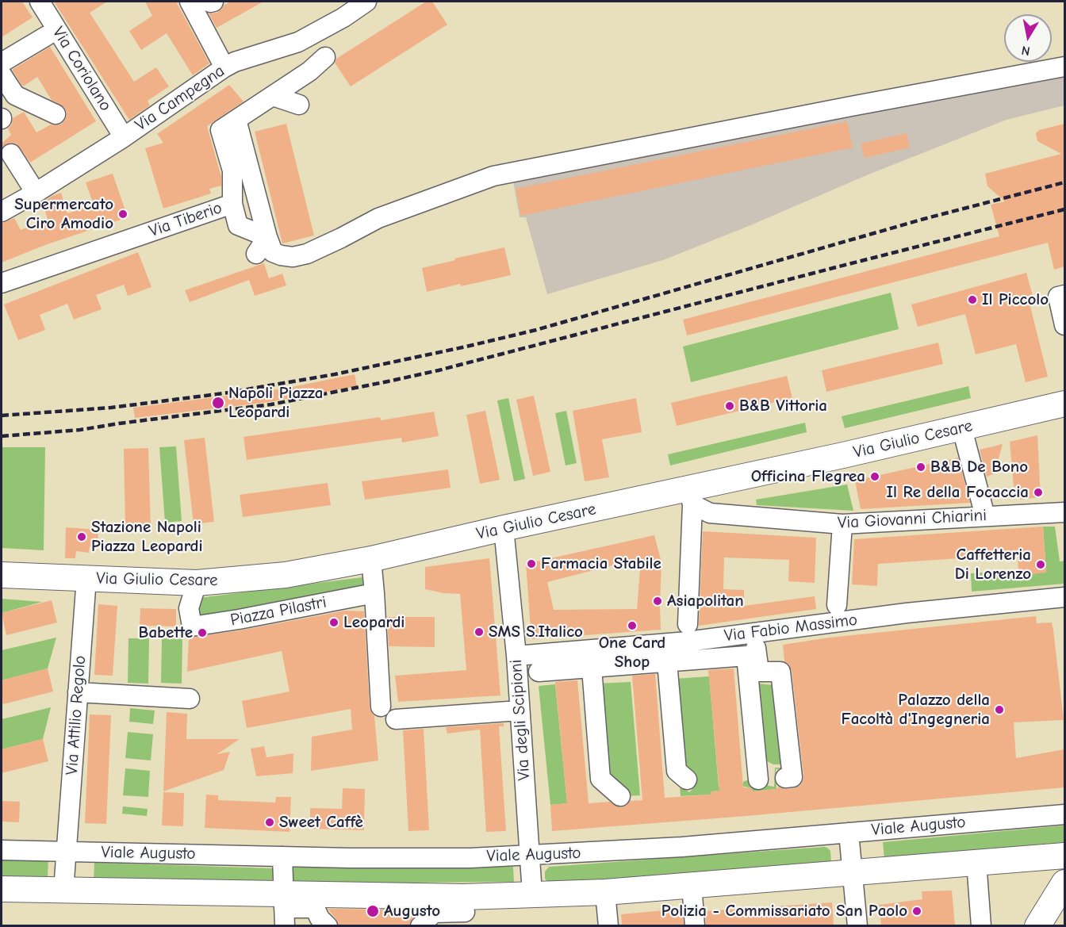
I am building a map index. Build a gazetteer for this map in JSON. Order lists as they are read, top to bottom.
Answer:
{
  "streets": {
    "main road": ["Via Giulio Cesare"],
    "street": [
      "Via Coriolano",
      "Via Campegna",
      "Via Tiberio",
      "Via Giovanni Chiarini",
      "Piazza Pilastri",
      "Via Fabio Massimo",
      "Via Attilio Regolo",
      "Via degli Scipioni",
      "Viale Augusto"
    ]
  },
  "crossings": [
    ["Via Coriolano", "Via Campegna"],
    ["Via Giulio Cesare", "Via Giovanni Chiarini"],
    ["Via Giulio Cesare", "Piazza Pilastri"],
    ["Via Giulio Cesare", "Via Attilio Regolo"],
    ["Via Giulio Cesare", "Via degli Scipioni"],
    ["Via Fabio Massimo", "Via degli Scipioni"],
    ["Via Attilio Regolo", "Viale Augusto"],
    ["Via degli Scipioni", "Viale Augusto"]
  ],
  "places": [
    "Supermercato Ciro Amodio",
    "Il Piccolo",
    "Napoli Piazza Leopardi",
    "B&B Vittoria",
    "B&B De Bono",
    "Officina Flegrea",
    "Il Re della Focaccia",
    "Stazione Napoli Piazza Leopardi",
    "Farmacia Stabile",
    "Caffetteria Di Lorenzo",
    "Asiapolitan",
    "Leopardi",
    "One Card Shop",
    "SMS S.Italico",
    "Babette",
    "Palazzo della Facoltà d'Ingegneria",
    "Sweet Caffè",
    "Augusto",
    "Polizia - Commissariato San Paolo"
  ],
  "north": "bottom"
}
